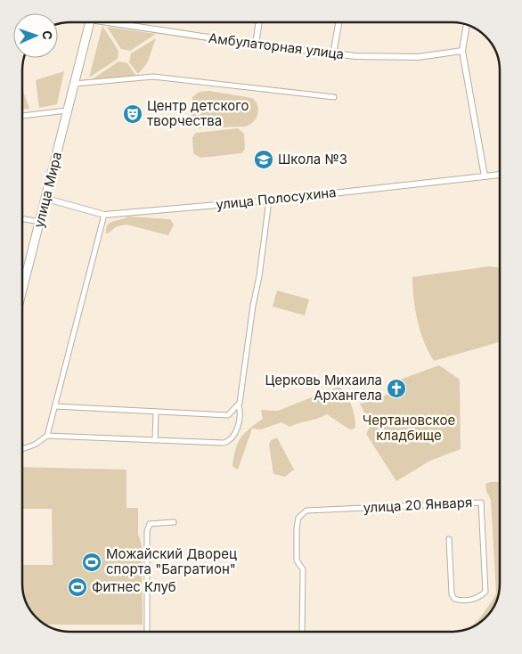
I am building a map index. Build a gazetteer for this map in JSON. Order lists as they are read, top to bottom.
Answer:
{
  "streets": {
    "main road": ["улица Мира"],
    "street": ["Амбулаторная улица", "улица Полосухина", "улица 20 Января"]
  },
  "crossings": [
    ["улица Мира", "улица Полосухина"]
  ],
  "parks": ["Чертановское кладбище"],
  "places": {
    "theatre": ["Центр детского творчества"],
    "school or university": ["Школа №3"],
    "church": ["Церковь Михаила Архангела"],
    "sports": ["Можайский Дворец спорта \"Багратион\"", "Фитнес Клуб"]
  },
  "north": "right"
}
